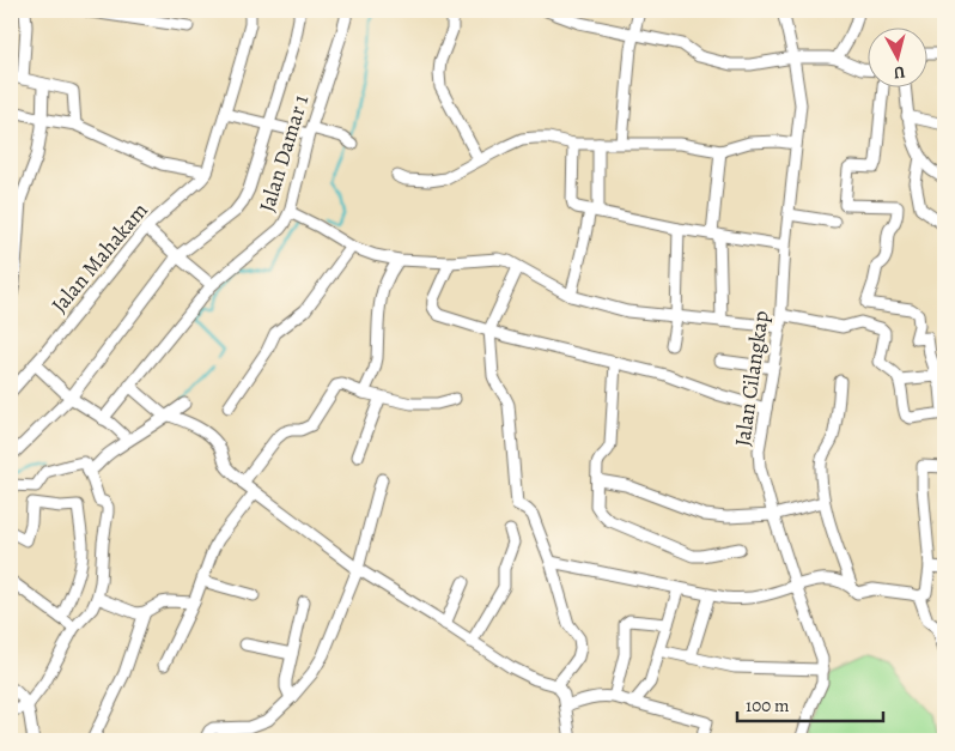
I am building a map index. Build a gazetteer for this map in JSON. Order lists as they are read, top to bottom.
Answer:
{
  "streets": {
    "street": ["Jalan Damar 1", "Jalan Mahakam", "Jalan Cilangkap"]
  },
  "scale_bar": "100 m",
  "north": "bottom"
}
